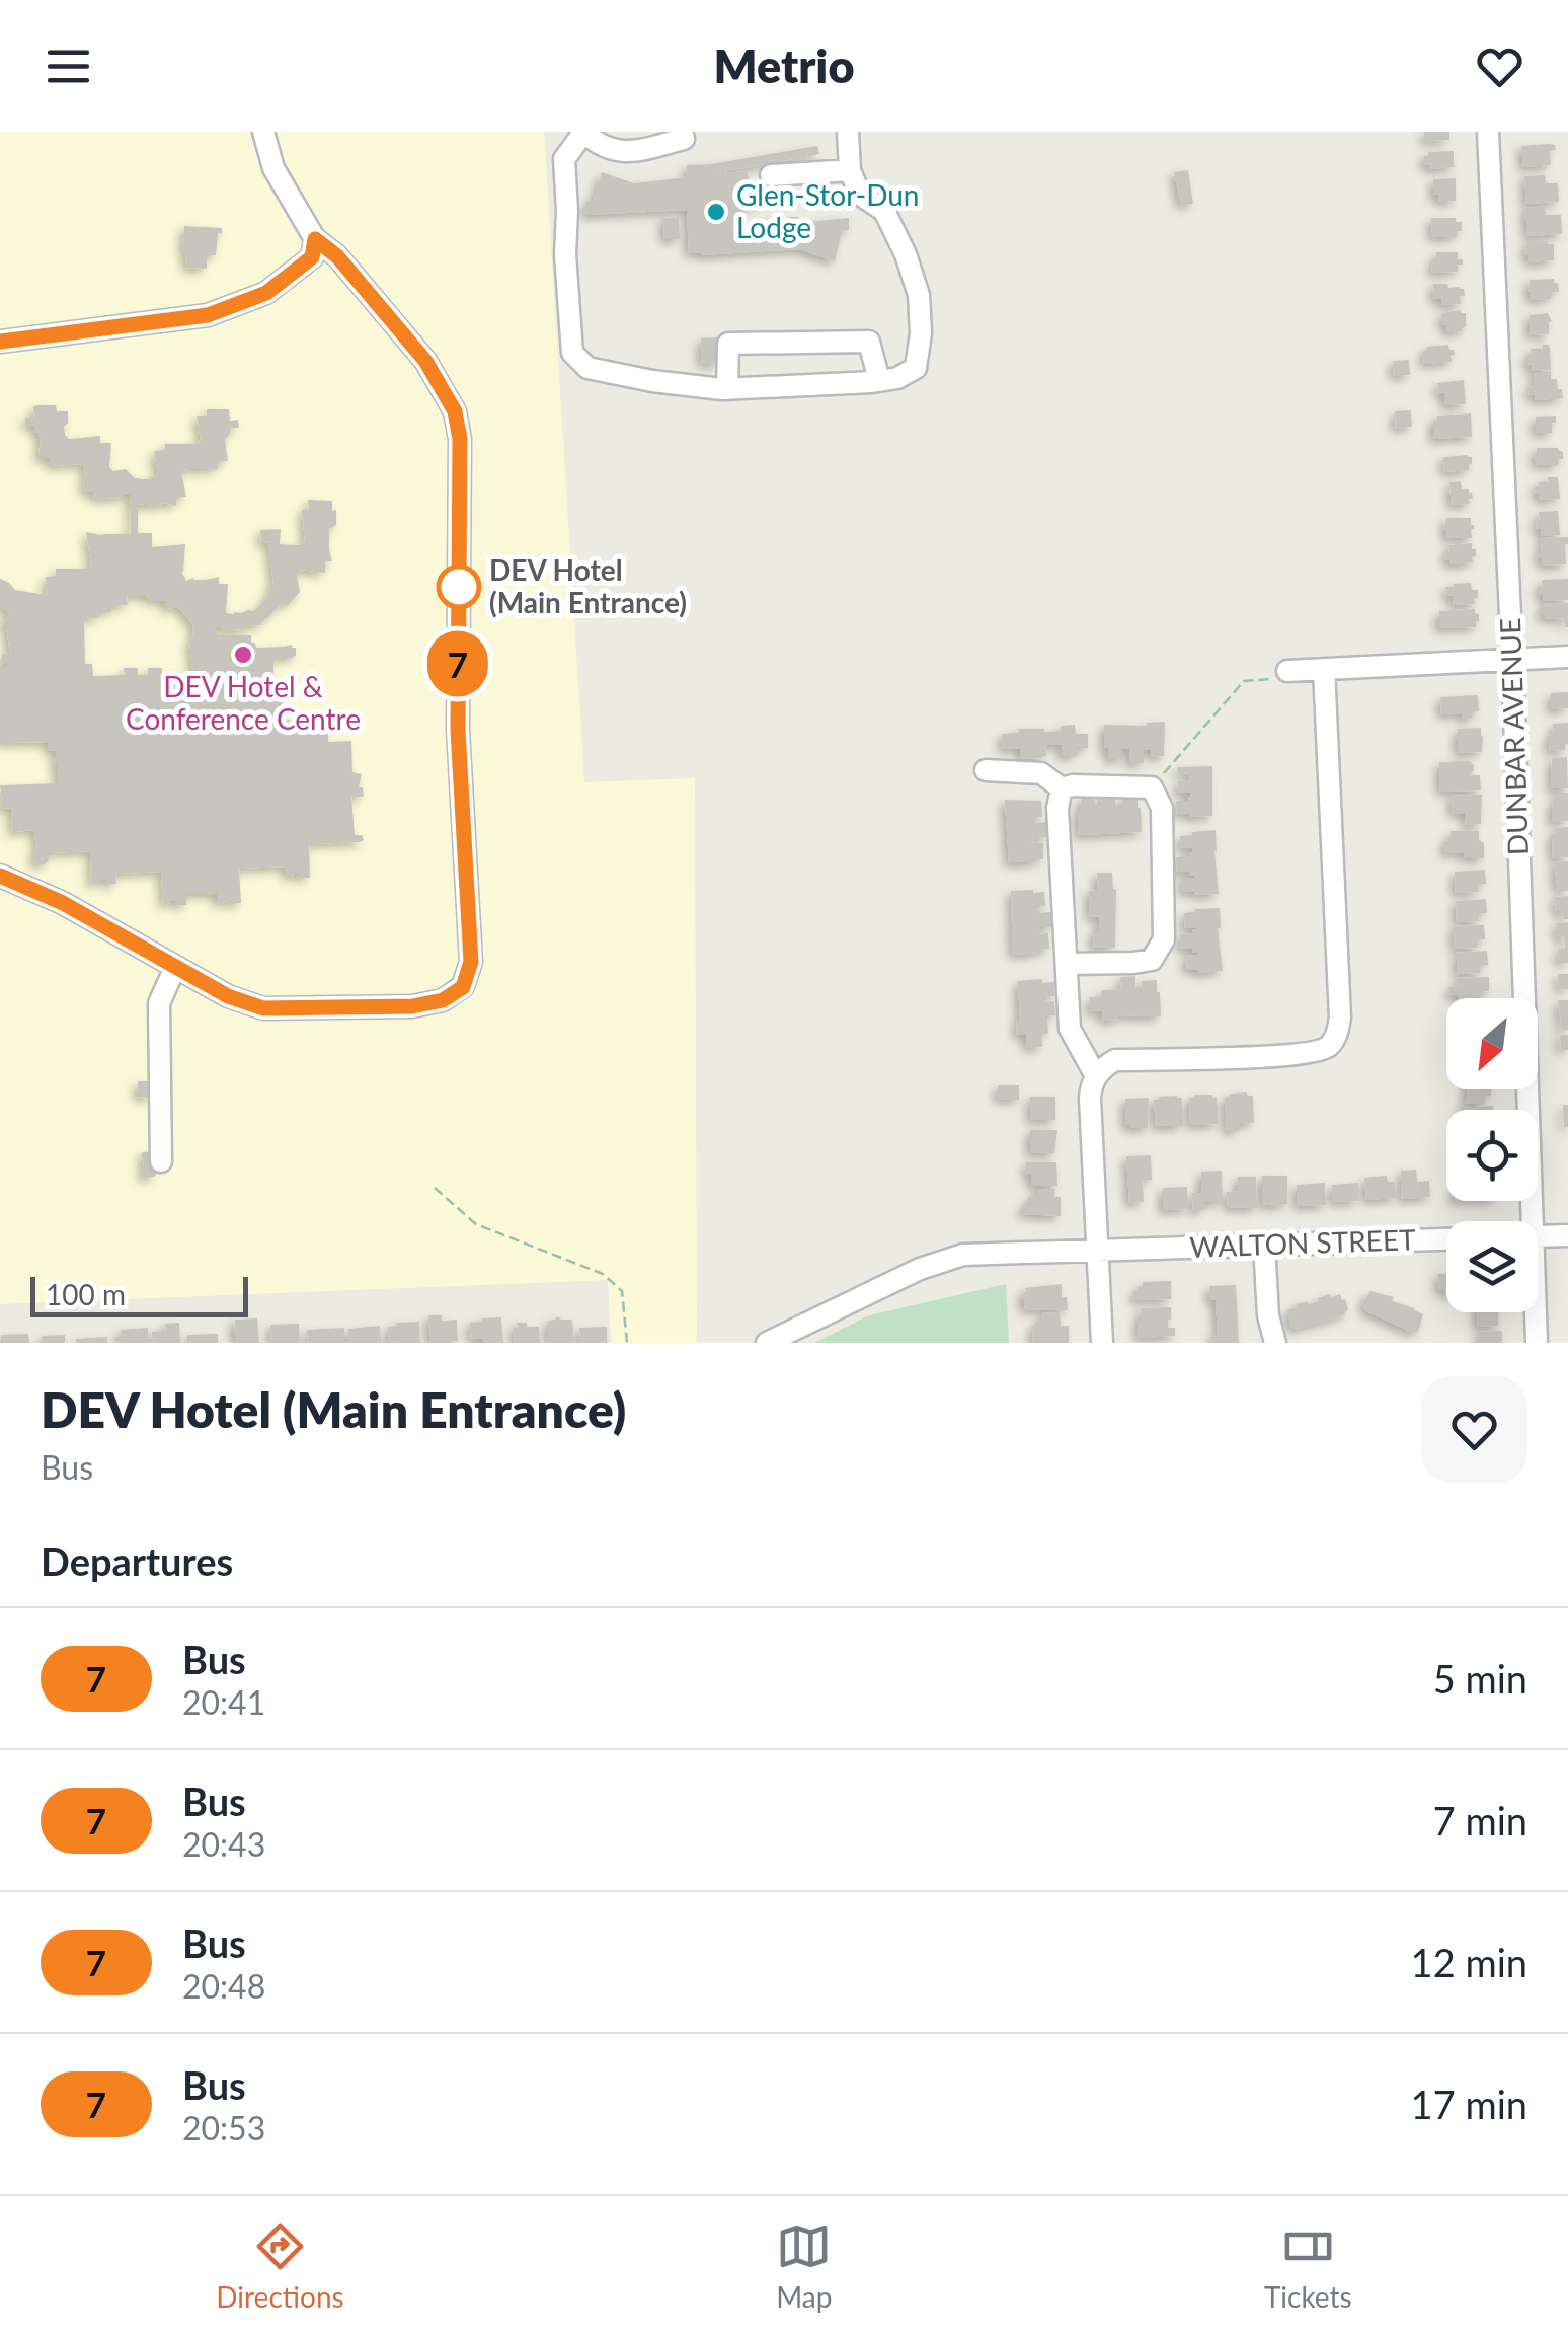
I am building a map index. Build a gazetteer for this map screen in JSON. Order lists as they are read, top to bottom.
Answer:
{
  "streets": {
    "street": ["DUNBAR AVENUE", "WALTON STREET"]
  },
  "places": ["Glen-Stor-Dun Lodge", "DEV Hotel (Main Entrance)", "DEV Hotel & Conference Centre"],
  "lines": ["bus line 7"],
  "scale_bar": "100 m",
  "north": "bottom left",
  "page": {
    "header": "Metrio",
    "on_map": "7",
    "scale": "100 m",
    "heading": [
      ["DEV Hotel (Main Entrance)", "Bus"],
      "Departures"
    ],
    "list": [
      {
        "mark": "7",
        "name": "Bus",
        "note": "20:41",
        "value": "5 min"
      },
      {
        "mark": "7",
        "name": "Bus",
        "note": "20:43",
        "value": "7 min"
      },
      {
        "mark": "7",
        "name": "Bus",
        "note": "20:48",
        "value": "12 min"
      },
      {
        "mark": "7",
        "name": "Bus",
        "note": "20:53",
        "value": "17 min"
      }
    ],
    "tabs": ["Directions", "Map", "Tickets"]
  }
}
